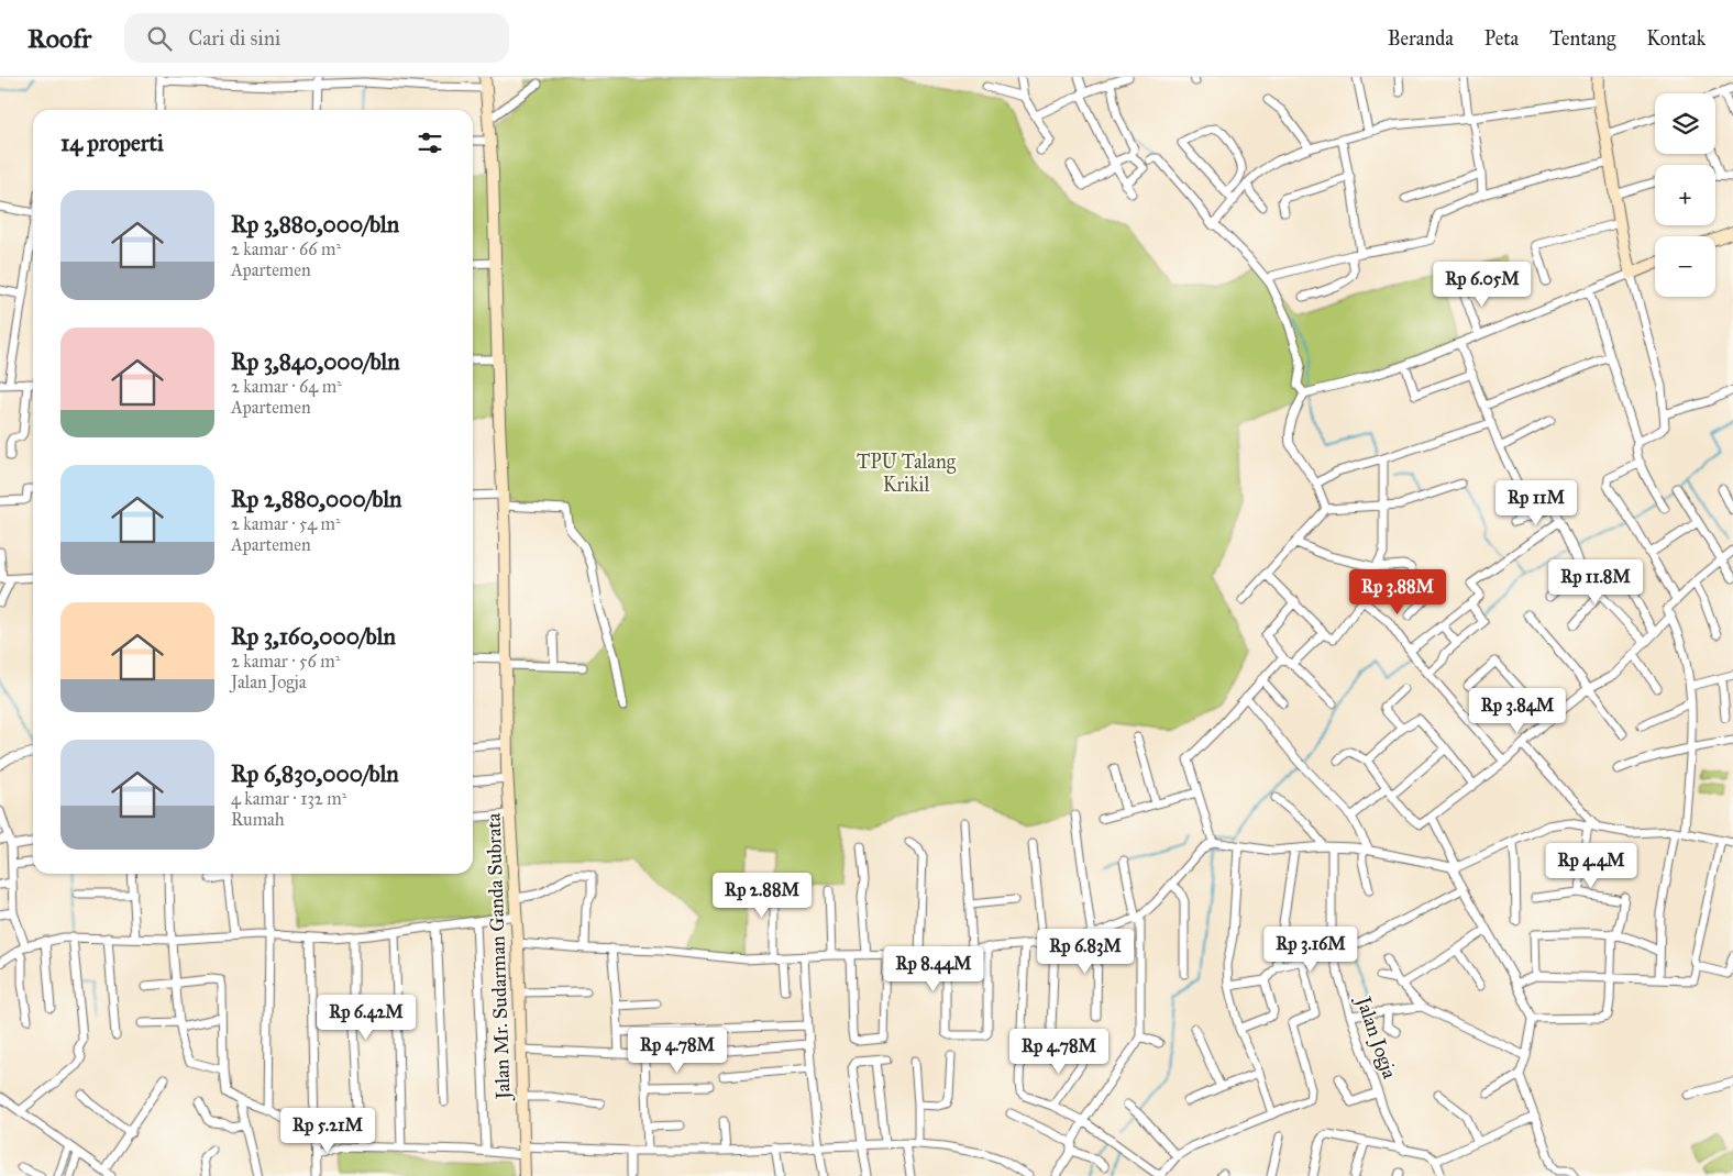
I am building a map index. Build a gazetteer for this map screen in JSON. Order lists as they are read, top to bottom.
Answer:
{
  "streets": {
    "street": ["Jalan Mr. Sudarman Ganda Subrata", "Jalan Jogja"]
  },
  "parks": ["TPU Talang Krikil"],
  "page": {
    "header": "Roofr",
    "search": "Cari di sini",
    "nav": [
      "Beranda",
      "Peta",
      "Tentang",
      "Kontak"
    ],
    "map_buttons": ["+", "−"],
    "heading": "14 properti",
    "list": [
      {
        "name": "Rp 3,880,000/bln",
        "note": "2 kamar · 66 m² · Apartemen"
      },
      {
        "name": "Rp 3,840,000/bln",
        "note": "2 kamar · 64 m² · Apartemen"
      },
      {
        "name": "Rp 2,880,000/bln",
        "note": "2 kamar · 54 m² · Apartemen"
      },
      {
        "name": "Rp 3,160,000/bln",
        "note": "2 kamar · 56 m² · Jalan Jogja"
      },
      {
        "name": "Rp 6,830,000/bln",
        "note": "4 kamar · 132 m² · Rumah"
      }
    ],
    "price": [
      "Rp 6.05M",
      "Rp 11M",
      "Rp 11.8M",
      "Rp 3.88M",
      "Rp 3.84M",
      "Rp 4.4M",
      "Rp 2.88M",
      "Rp 3.16M",
      "Rp 6.83M",
      "Rp 8.44M",
      "Rp 6.42M",
      "Rp 4.78M",
      "Rp 4.78M",
      "Rp 5.21M"
    ]
  }
}
